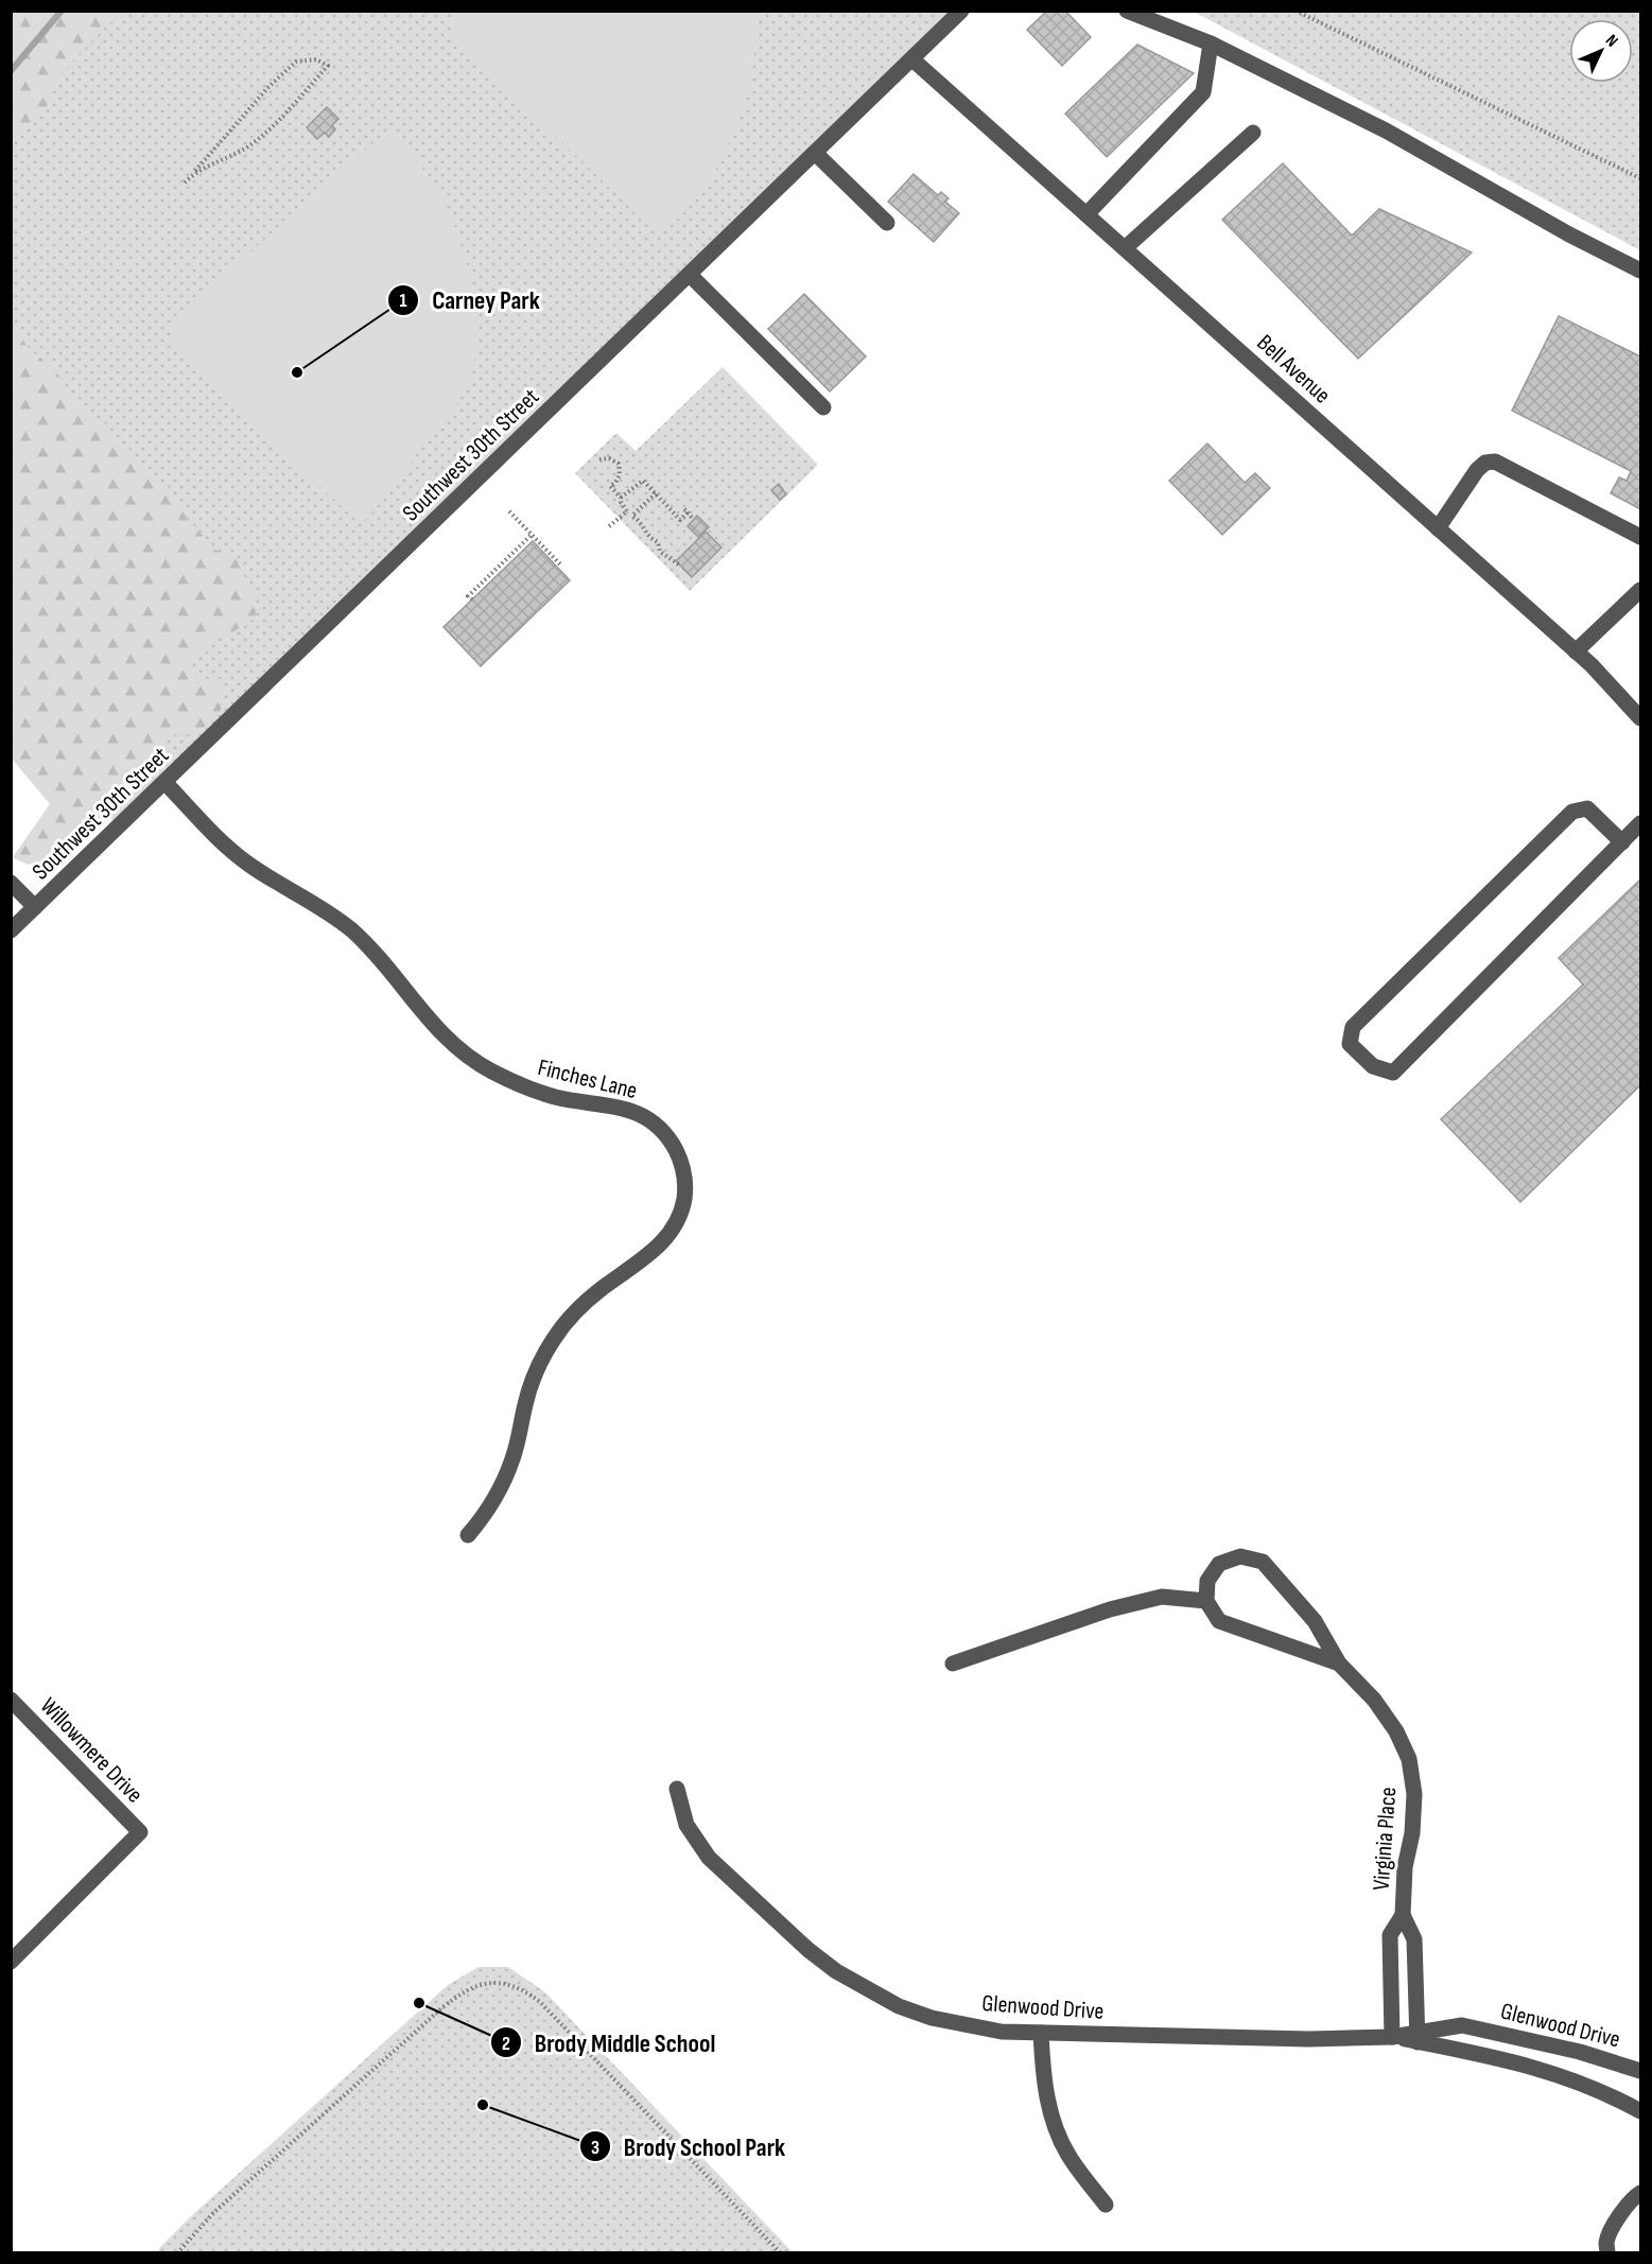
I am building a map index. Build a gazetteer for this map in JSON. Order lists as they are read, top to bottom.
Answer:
{
  "streets": {
    "street": [
      "Bell Avenue",
      "Southwest 30th Street",
      "Finches Lane",
      "Willowmere Drive",
      "Virginia Place",
      "Glenwood Drive"
    ]
  },
  "crossings": [
    ["Bell Avenue", "Southwest 30th Street"],
    ["Southwest 30th Street", "Finches Lane"],
    ["Virginia Place", "Glenwood Drive"]
  ],
  "places": ["Carney Park", "Brody Middle School", "Brody School Park"],
  "north": "top right"
}
